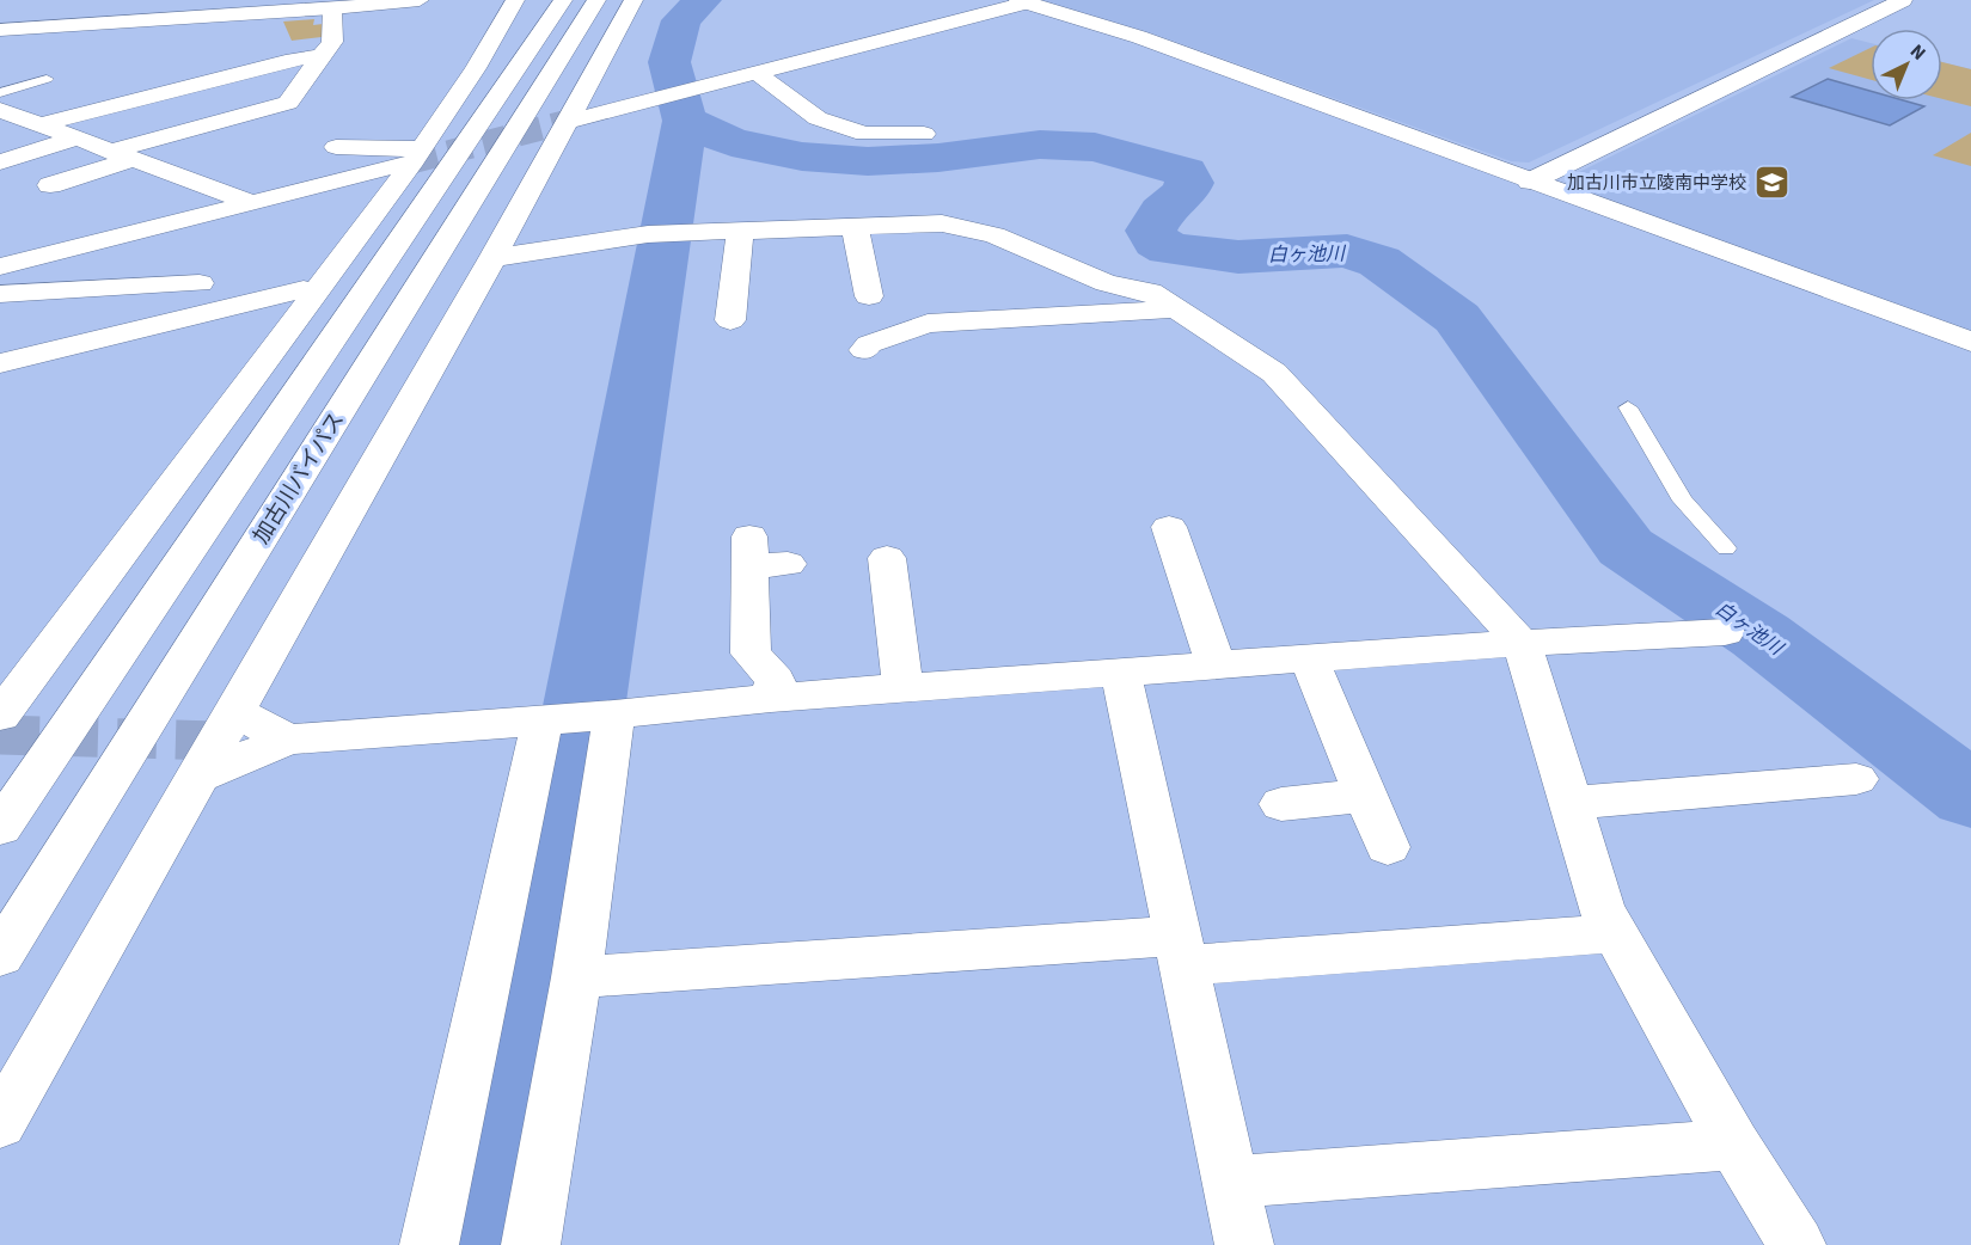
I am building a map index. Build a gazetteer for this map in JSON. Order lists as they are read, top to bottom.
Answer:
{
  "streets": {
    "main road": ["加古川バイパス"]
  },
  "water": ["白ヶ池川"],
  "places": {
    "school or university": ["加古川市立陵南中学校"]
  },
  "north": "top right"
}
